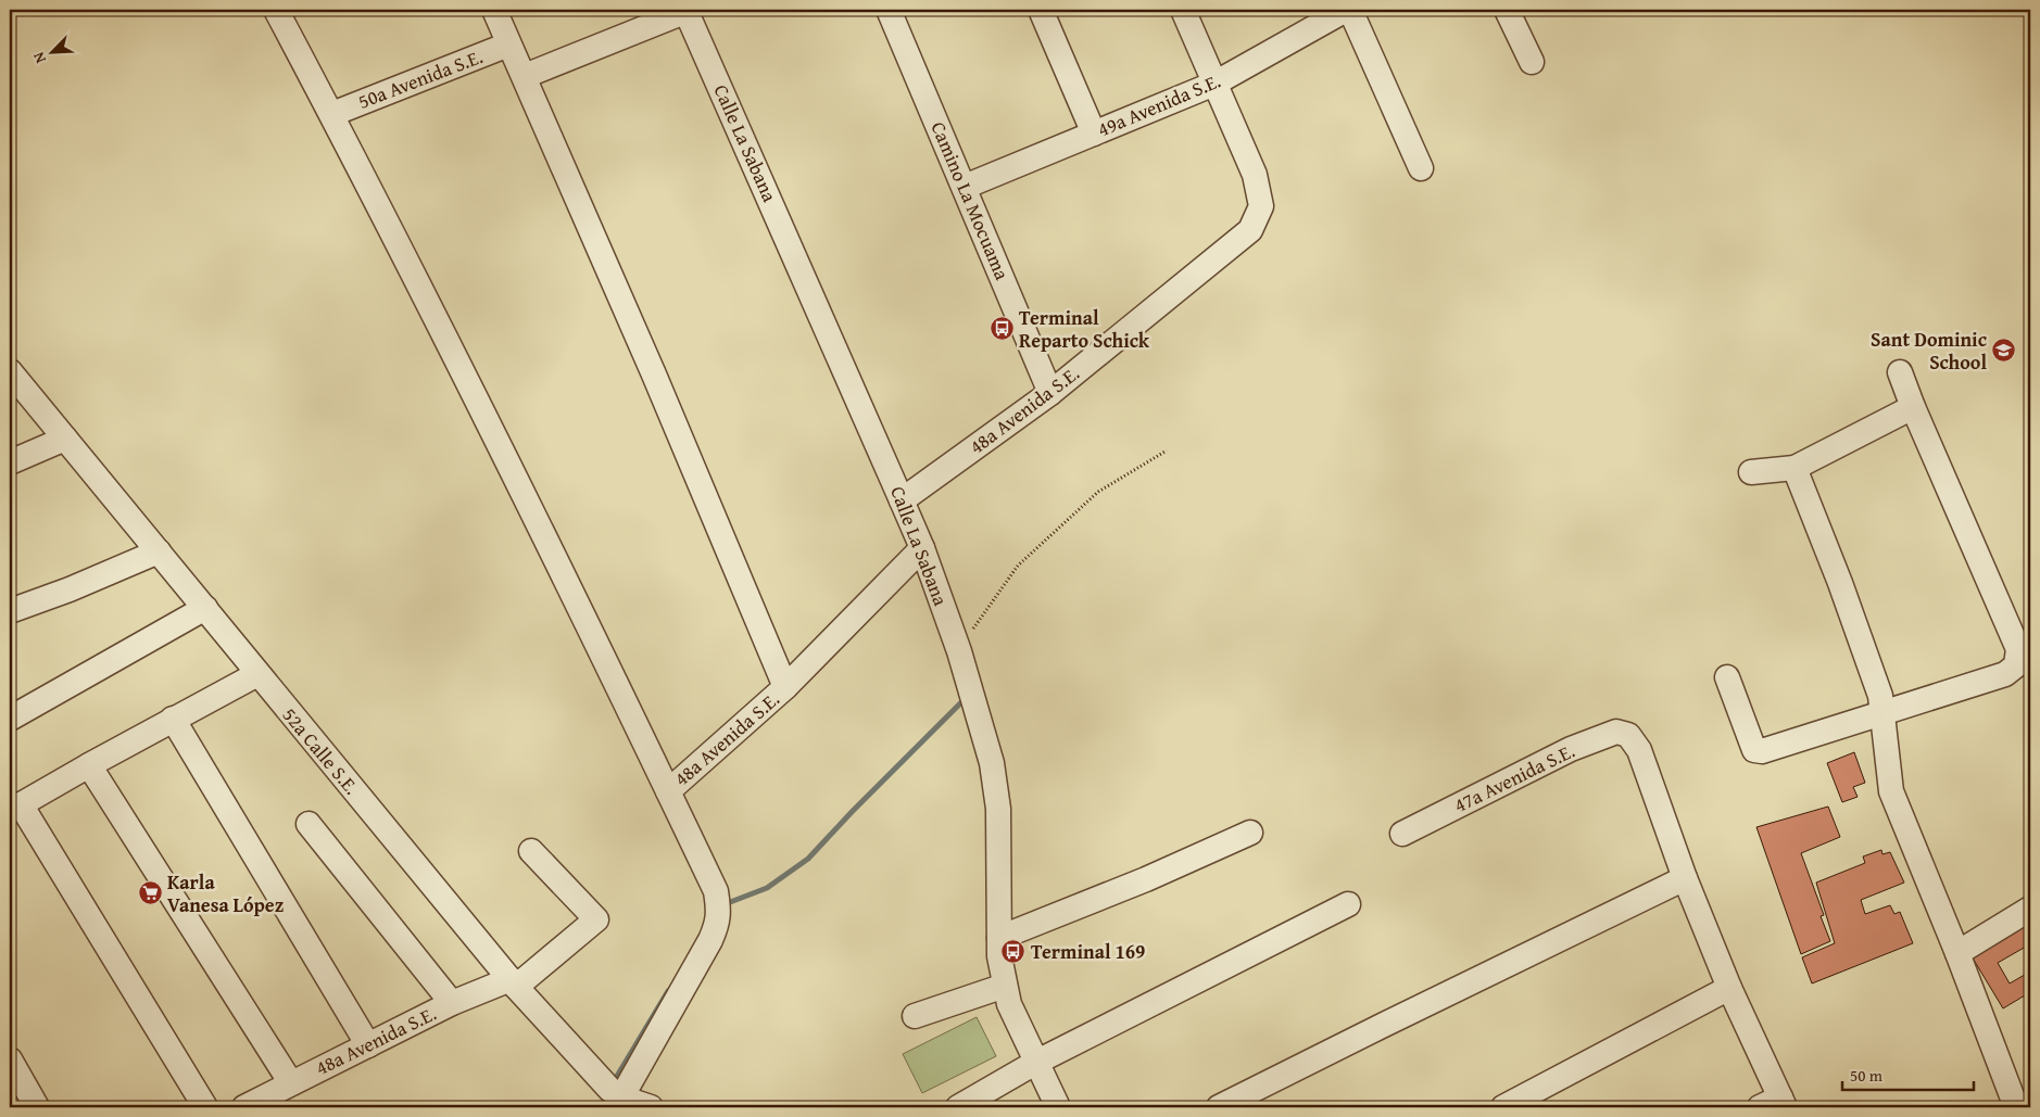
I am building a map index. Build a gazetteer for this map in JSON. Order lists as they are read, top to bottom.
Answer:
{
  "streets": {
    "street": [
      "50a Avenida S.E.",
      "49a Avenida S.E.",
      "Calle La Sabana",
      "Camino La Mocuama",
      "48a Avenida S.E.",
      "52a Calle S.E.",
      "47a Avenida S.E."
    ]
  },
  "crossings": [
    ["49a Avenida S.E.", "Camino La Mocuama"],
    ["49a Avenida S.E.", "48a Avenida S.E."],
    ["Calle La Sabana", "48a Avenida S.E."],
    ["Camino La Mocuama", "48a Avenida S.E."],
    ["48a Avenida S.E.", "52a Calle S.E."]
  ],
  "places": {
    "bus stop": ["Terminal Reparto Schick", "Terminal 169"],
    "school or university": ["Sant Dominic School"],
    "supermarket": ["Karla Vanesa López"]
  },
  "scale_bar": "50 m",
  "north": "bottom left"
}
